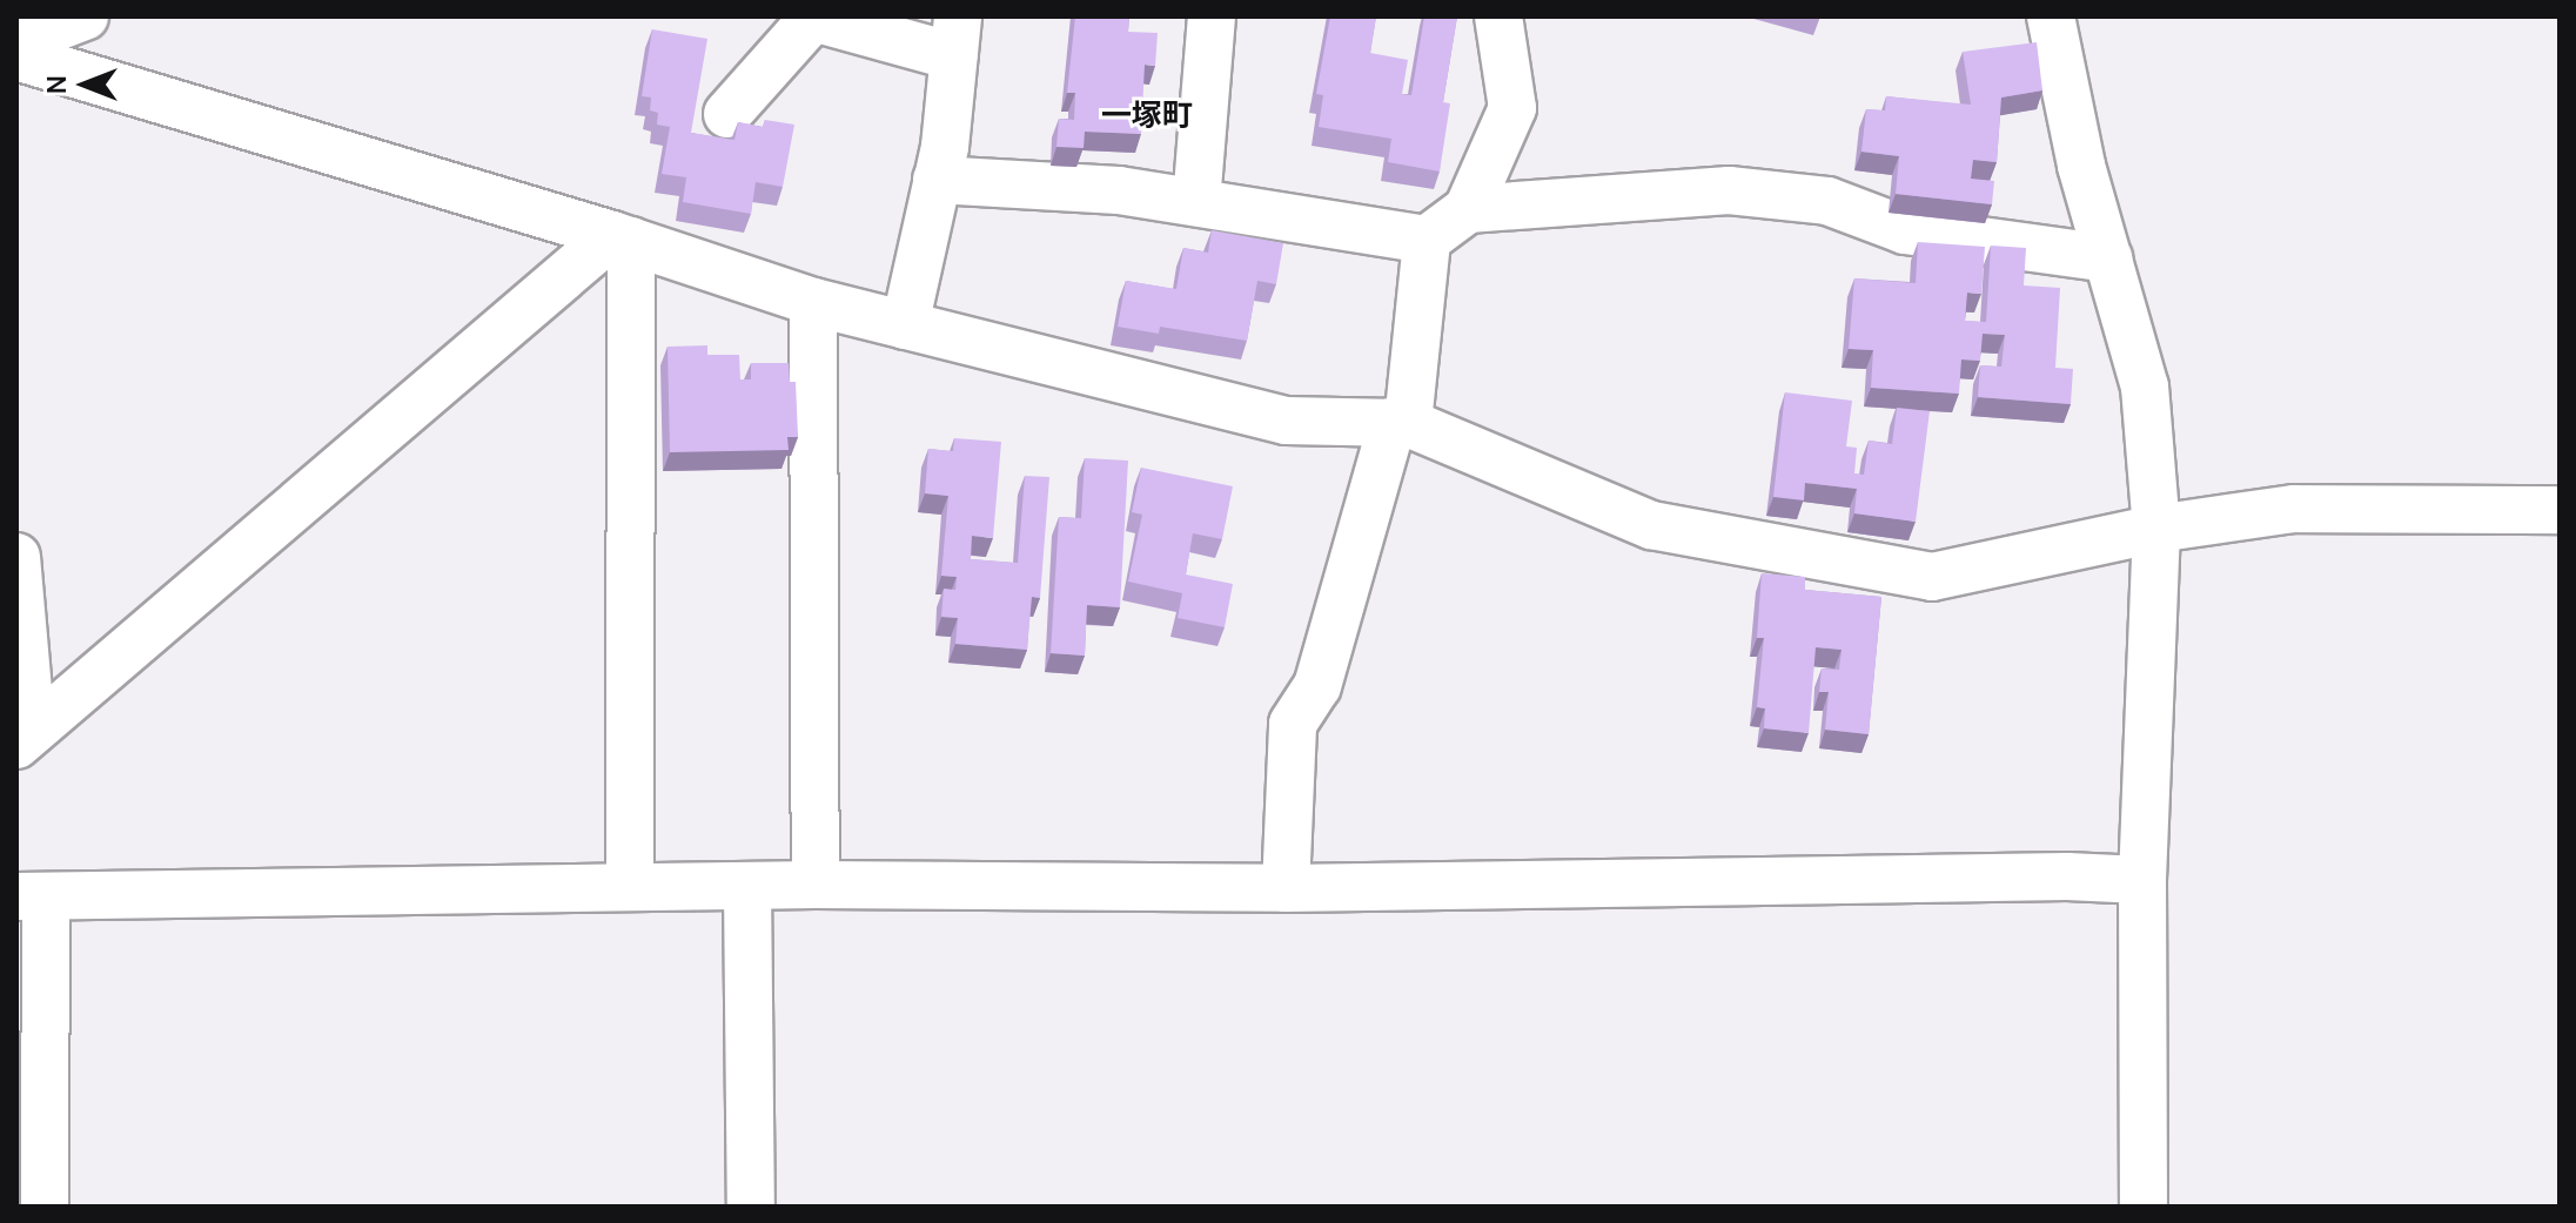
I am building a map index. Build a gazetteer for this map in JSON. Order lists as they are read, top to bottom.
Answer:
{
  "districts": ["一塚町"],
  "north": "left"
}
